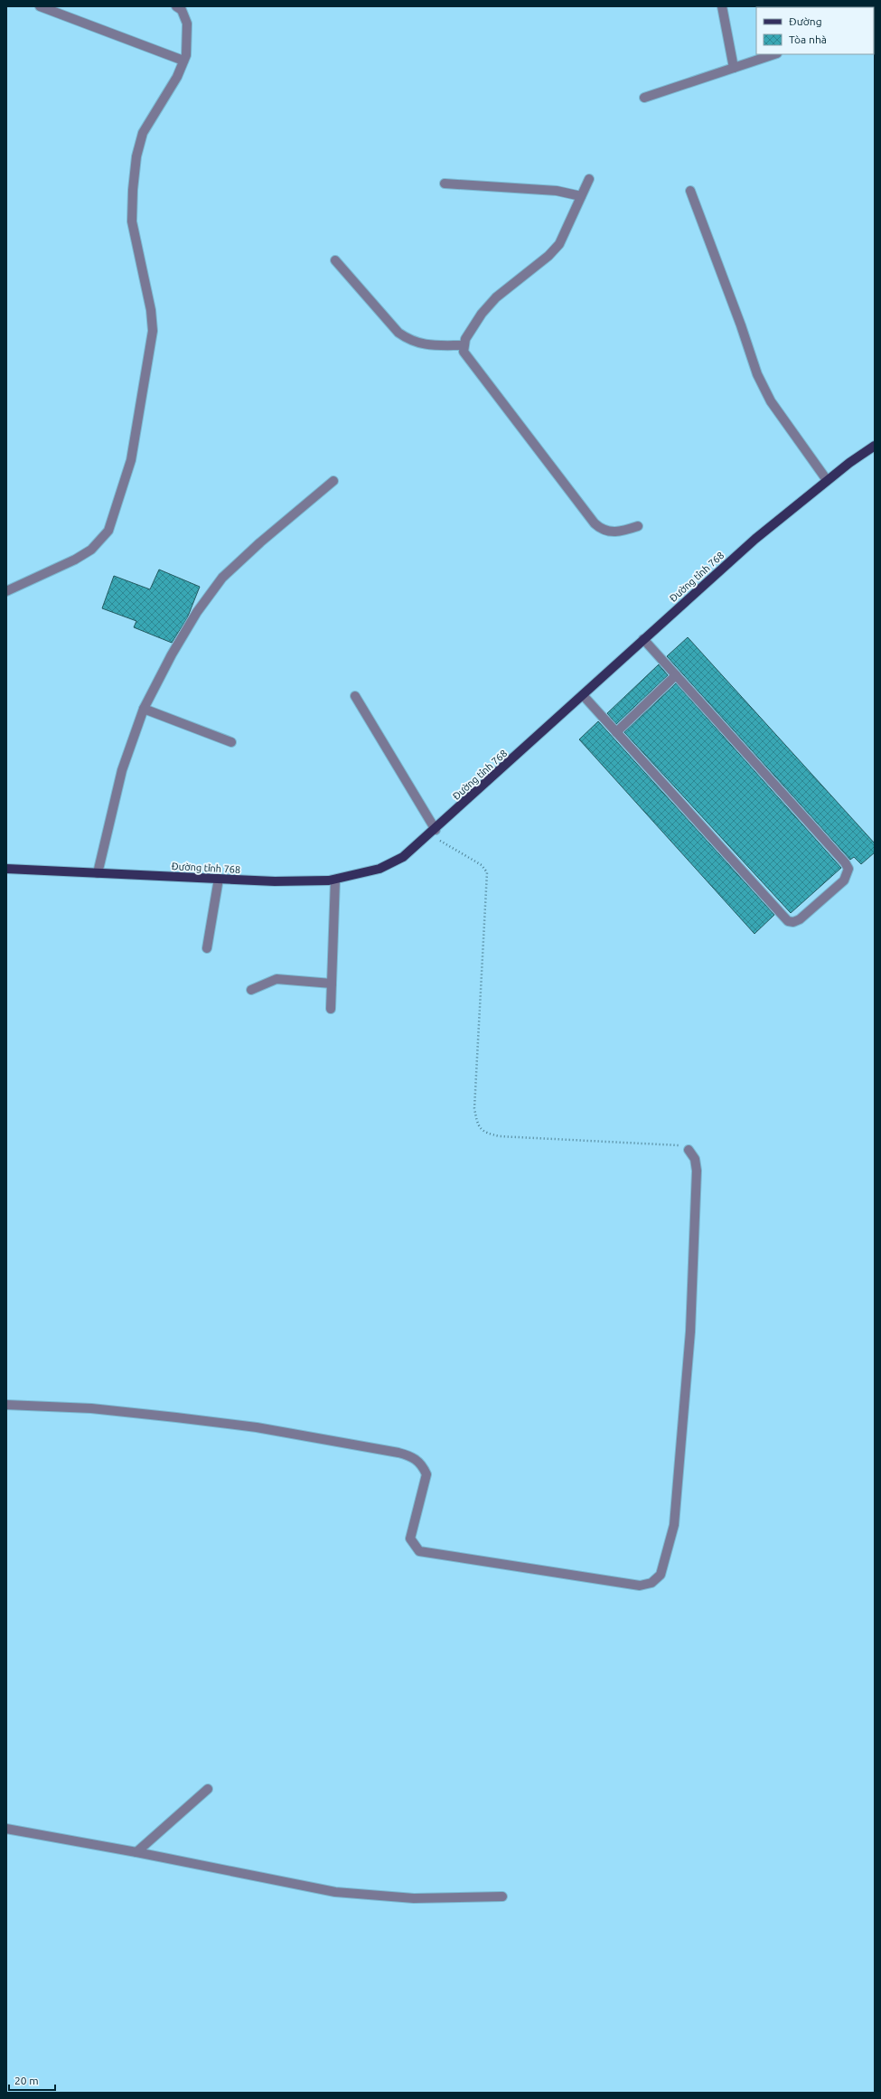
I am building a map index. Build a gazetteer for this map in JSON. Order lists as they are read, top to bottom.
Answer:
{
  "streets": {
    "main road": ["Đường tỉnh 768"]
  },
  "legend": ["Đường", "Tòa nhà"],
  "scale_bar": "20 m"
}
